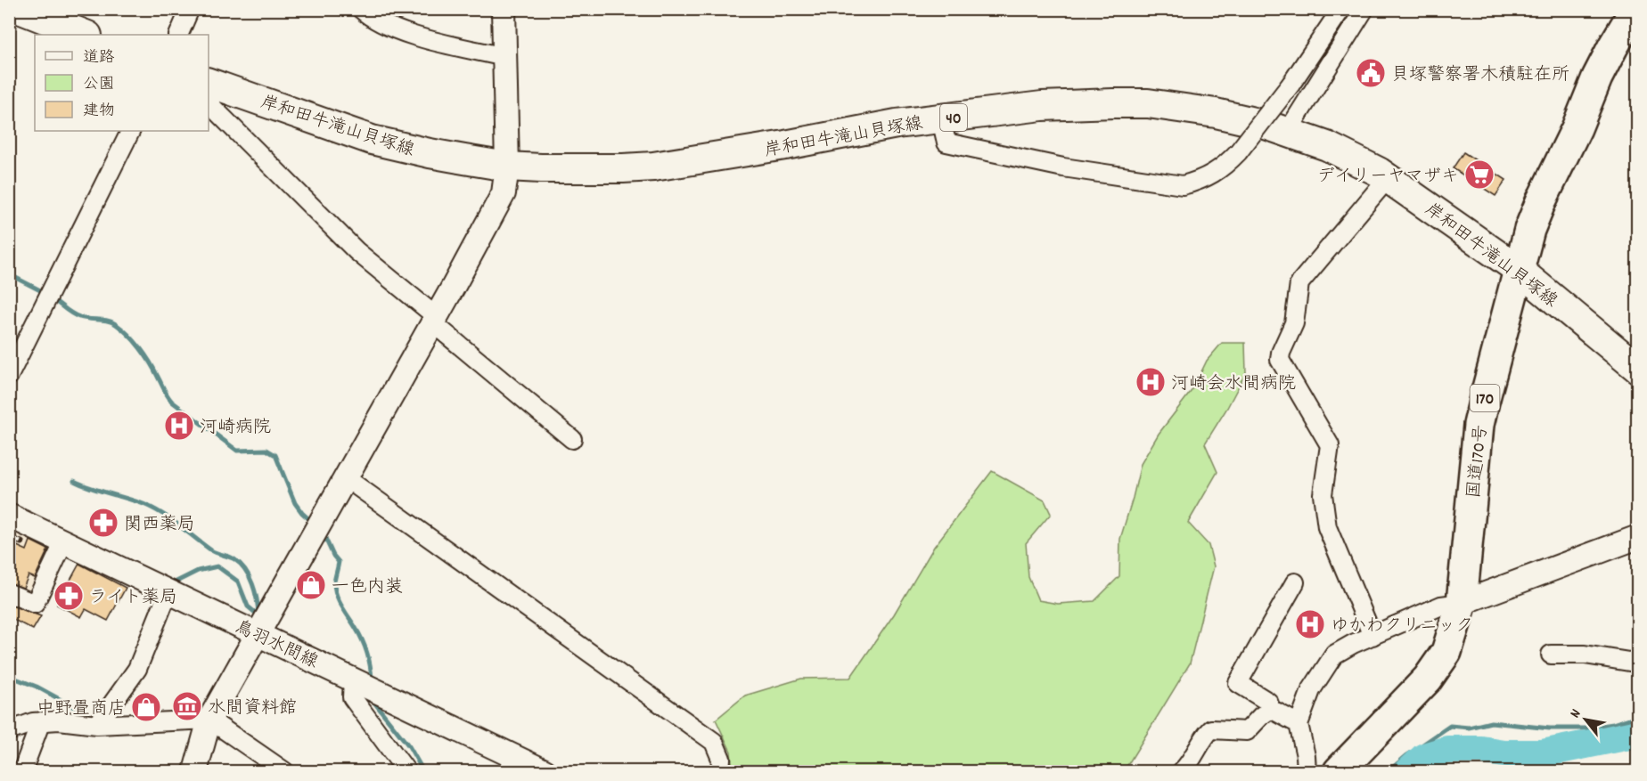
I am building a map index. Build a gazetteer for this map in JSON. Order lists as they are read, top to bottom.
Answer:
{
  "streets": {
    "highway": ["170", "国道170号"],
    "main road": ["40", "岸和田牛滝山貝塚線"],
    "street": ["鳥羽水間線"]
  },
  "crossings": [
    ["岸和田牛滝山貝塚線", "国道170号"]
  ],
  "places": {
    "public building": ["貝塚警察署木積駐在所"],
    "supermarket": ["デイリーヤマザキ"],
    "hospital": ["河崎会水間病院", "河崎病院", "ゆかわクリニック"],
    "pharmacy": ["関西薬局", "ライト薬局"],
    "shop": ["一色内装", "中野畳商店"],
    "museum": ["水間資料館"]
  },
  "legend": ["道路", "公園", "建物"],
  "north": "top left"
}
